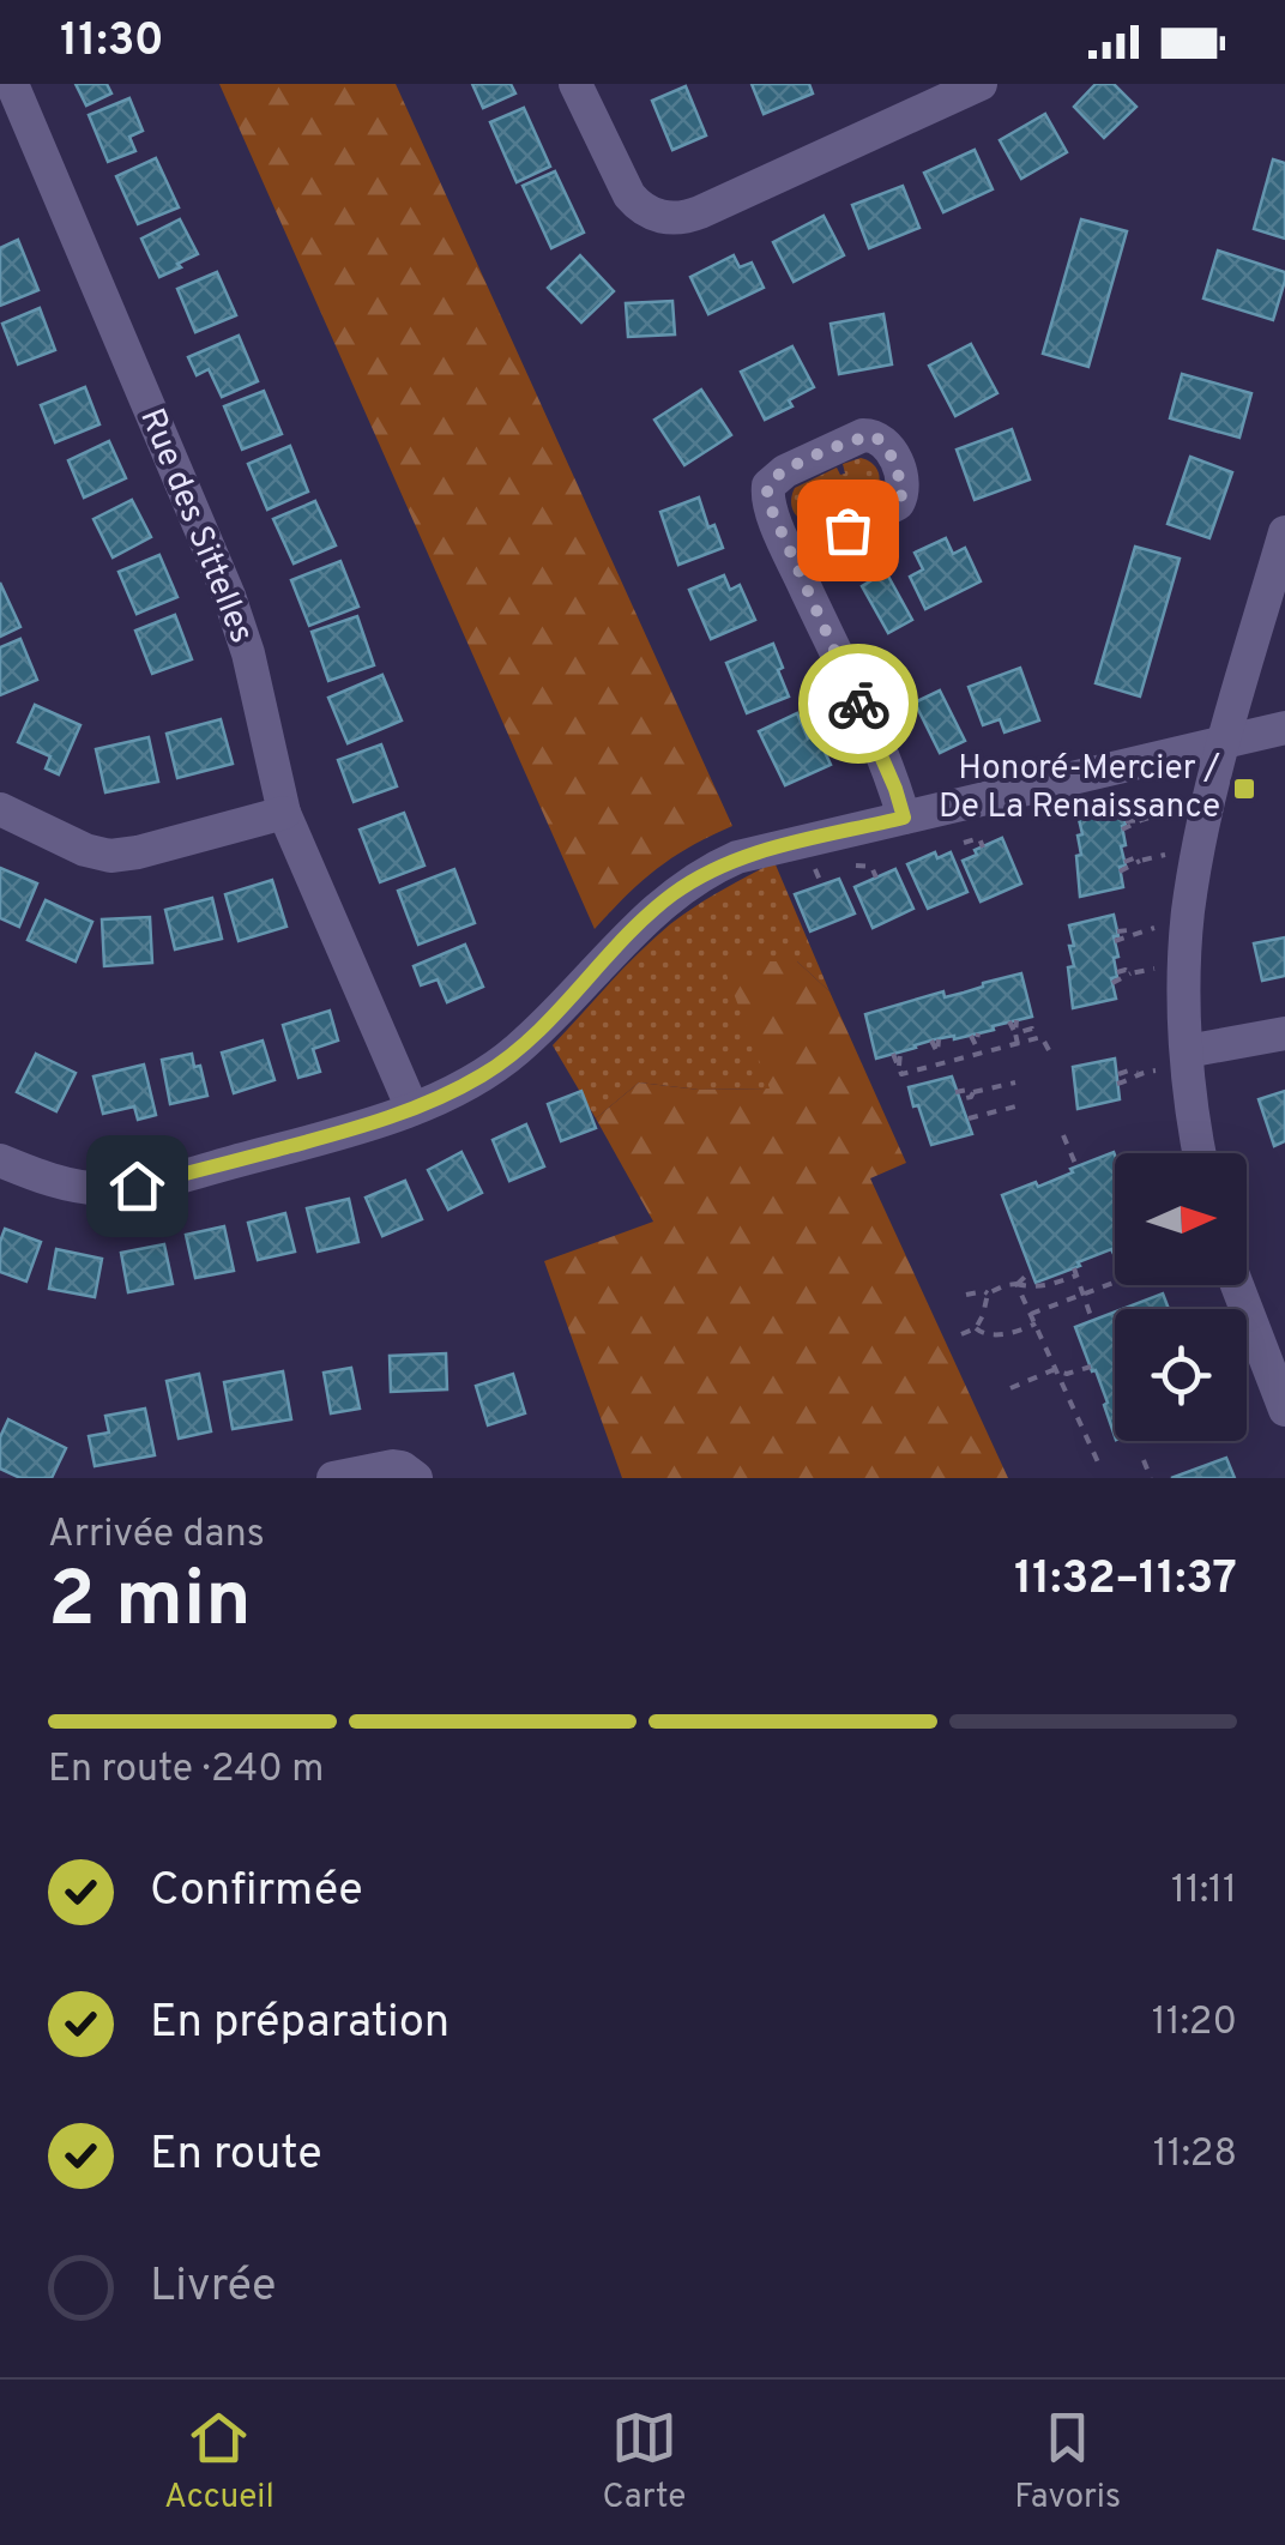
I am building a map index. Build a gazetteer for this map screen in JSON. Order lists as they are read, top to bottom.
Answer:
{
  "streets": {
    "street": ["Rue des Sittelles"]
  },
  "places": {
    "transit": ["Honoré-Mercier / De La Renaissance"]
  },
  "north": "right",
  "page": {
    "status": "11:30",
    "heading": ["2 min", "Arrivée dans", "11:32–11:37"],
    "bar": "En route · 240 m",
    "list": [
      ["Confirmée", "11:11"],
      ["En préparation", "11:20"],
      ["En route", "11:28"],
      "Livrée"
    ],
    "tabs": ["Accueil", "Carte", "Favoris"]
  }
}
